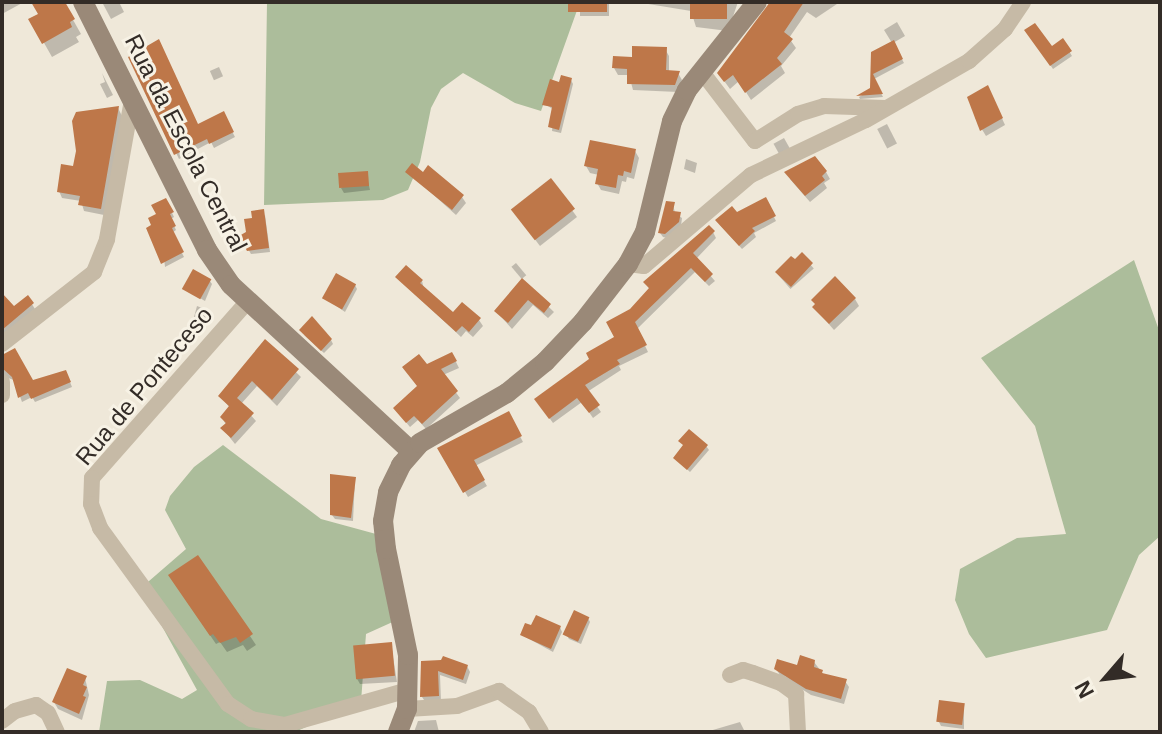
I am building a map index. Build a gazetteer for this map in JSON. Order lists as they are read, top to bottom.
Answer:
{
  "streets": {
    "street": ["Rua da Escola Central", "Rua de Ponteceso"]
  },
  "crossings": [
    ["Rua da Escola Central", "Rua de Ponteceso"]
  ],
  "north": "bottom left"
}
